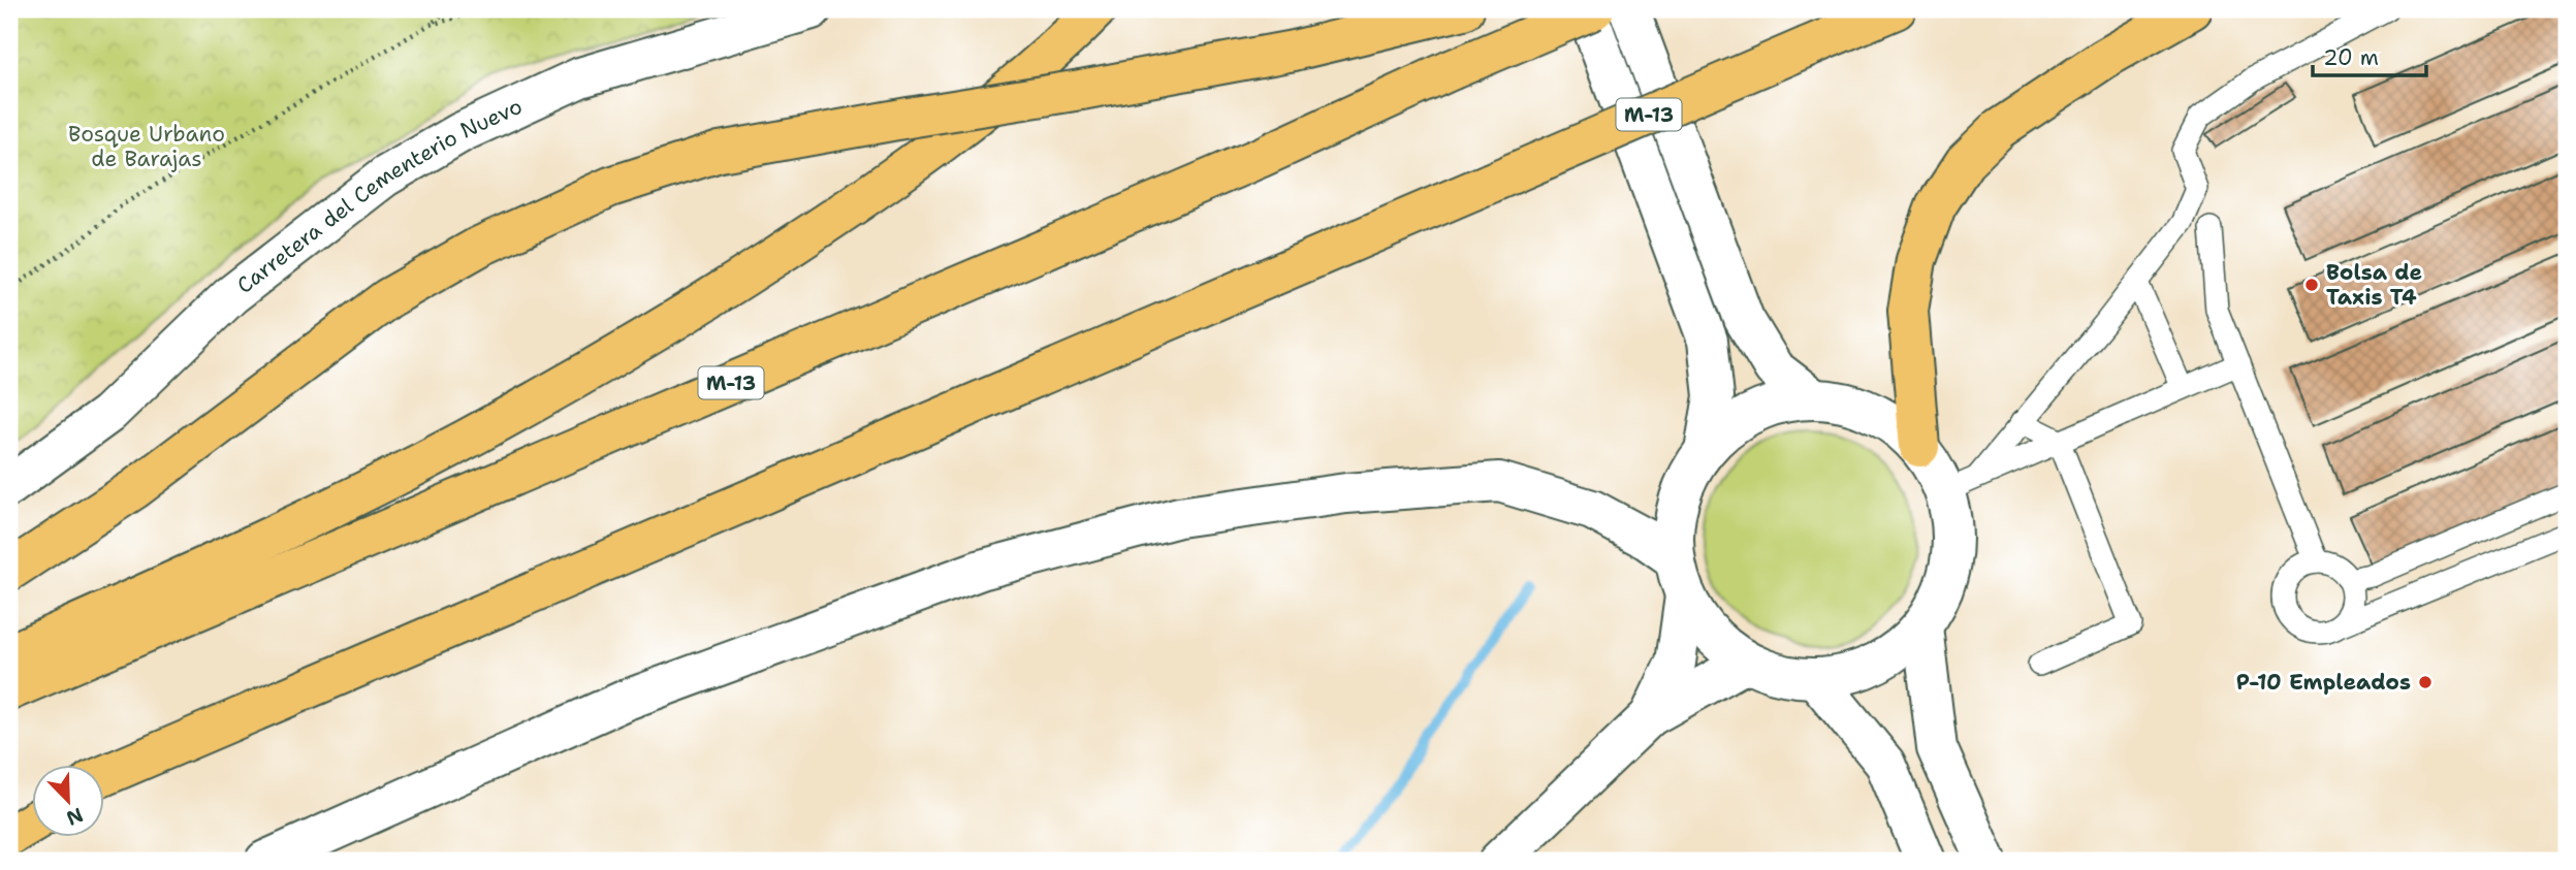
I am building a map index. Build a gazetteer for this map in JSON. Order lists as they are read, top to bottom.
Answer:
{
  "streets": {
    "highway": ["M-13"],
    "street": ["Carretera del Cementerio Nuevo"]
  },
  "parks": ["Bosque Urbano de Barajas"],
  "places": ["Bolsa de Taxis T4", "P-10 Empleados"],
  "scale_bar": "20 m",
  "north": "bottom right"
}
